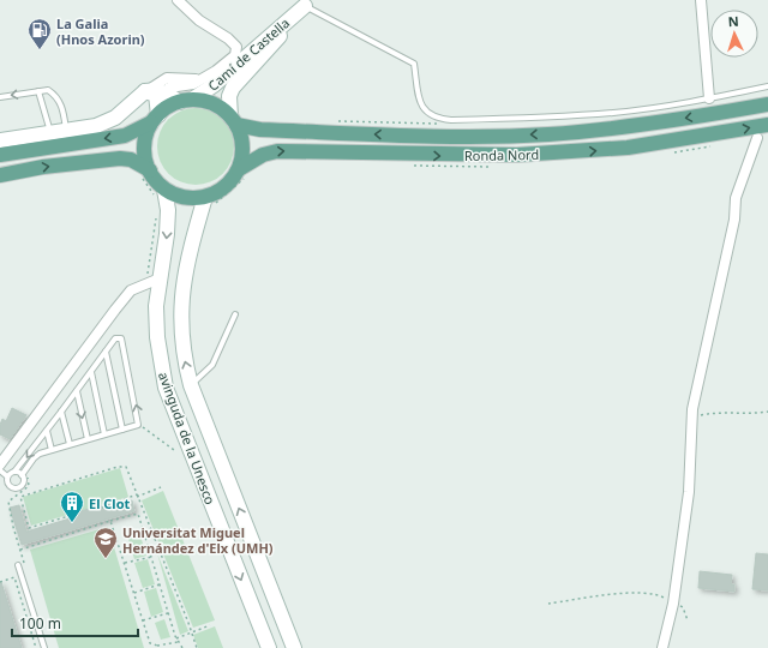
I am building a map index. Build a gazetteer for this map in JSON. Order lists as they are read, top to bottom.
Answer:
{
  "streets": {
    "main road": ["Camí de Castella", "Ronda Nord", "avinguda de la Unesco"]
  },
  "crossings": [
    ["Camí de Castella", "Ronda Nord"],
    ["Ronda Nord", "avinguda de la Unesco"]
  ],
  "places": {
    "fuel station": ["La Galia (Hnos Azorin)"],
    "building": ["El Clot"],
    "school or university": ["Universitat Miguel Hernández d'Elx (UMH)"]
  },
  "scale_bar": "100 m",
  "north": "top"
}
